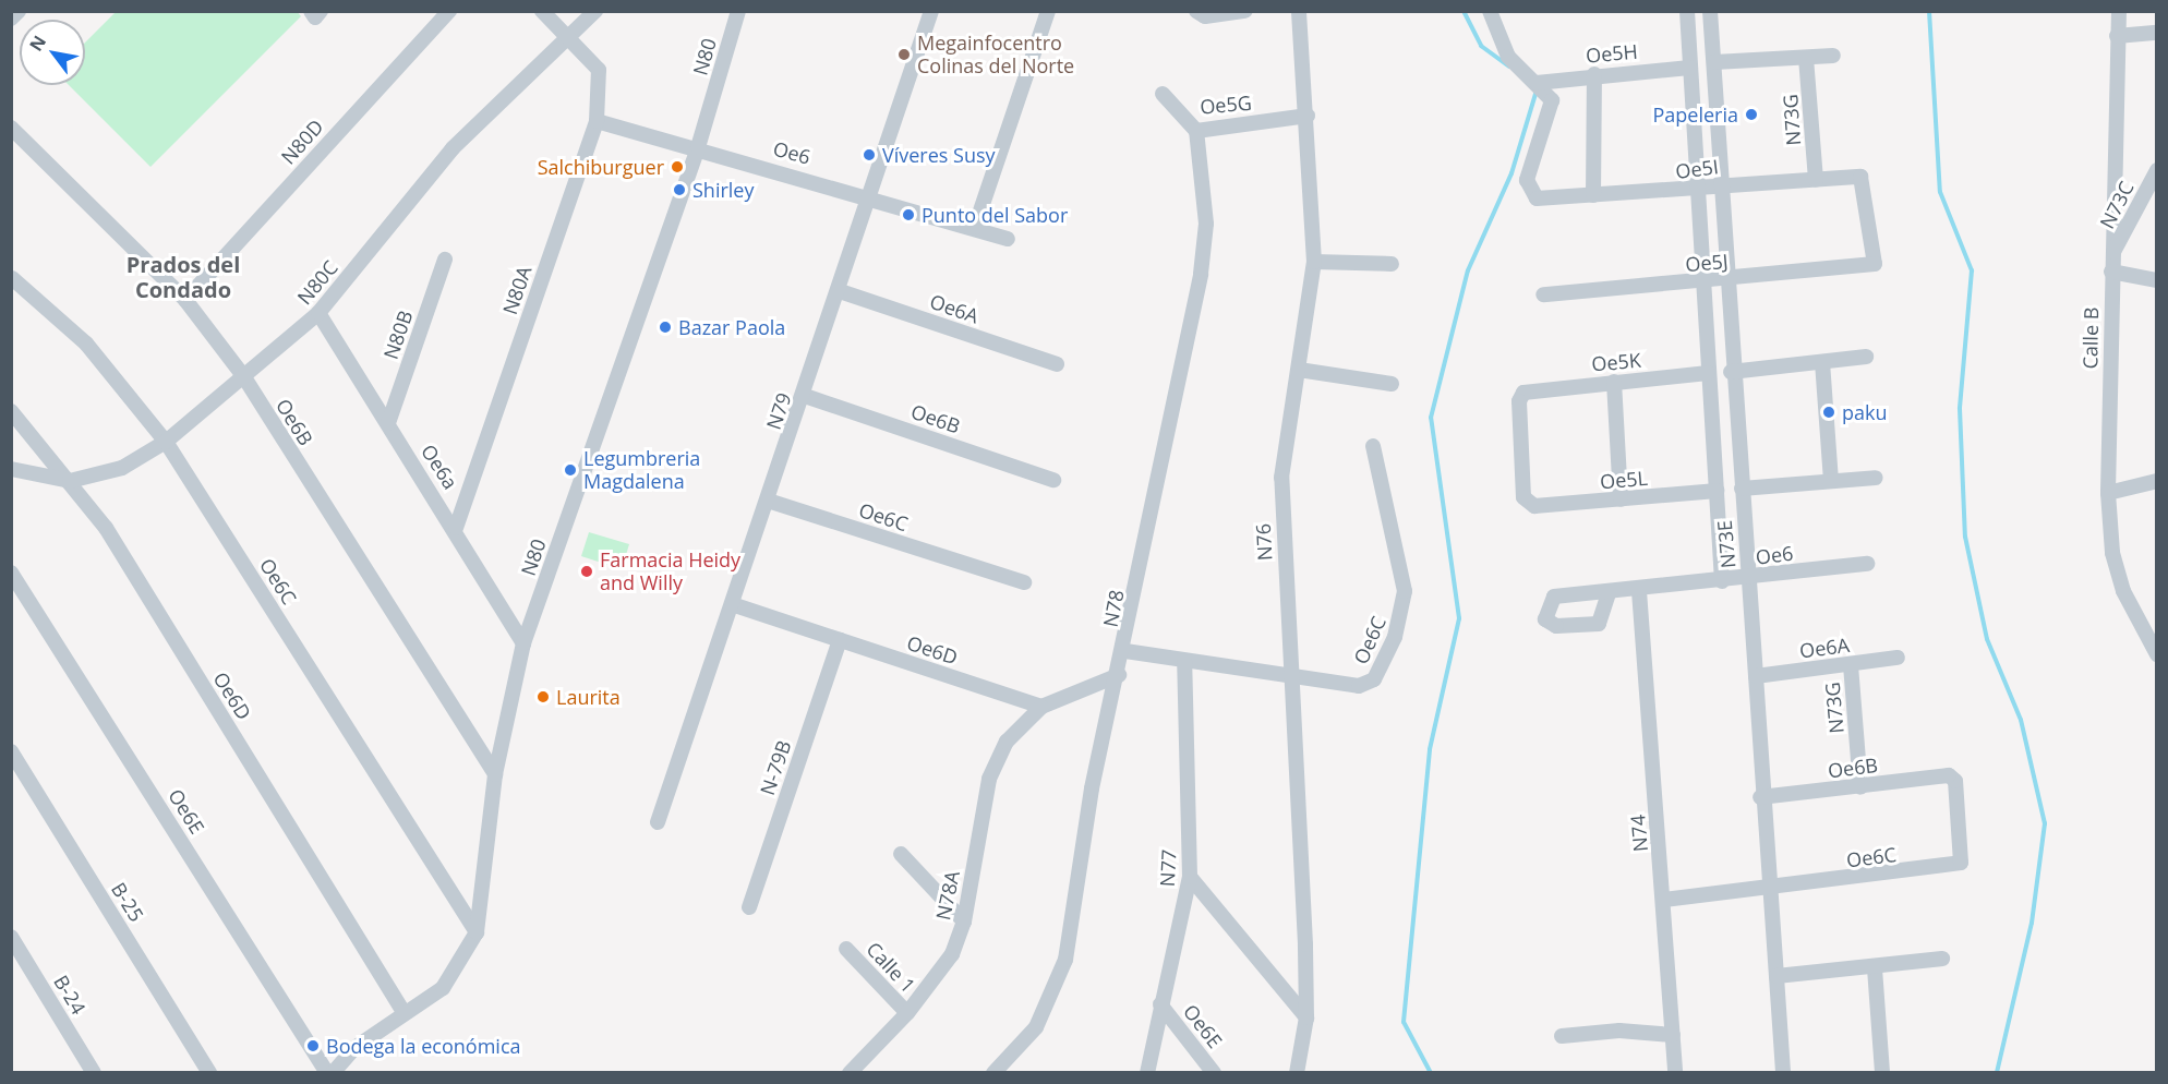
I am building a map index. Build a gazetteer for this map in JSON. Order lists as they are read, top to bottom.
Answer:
{
  "streets": {
    "street": [
      "Oe5H",
      "N80",
      "Oe5G",
      "N73G",
      "N80D",
      "Oe6",
      "Oe5I",
      "N73C",
      "Oe5J",
      "N80C",
      "N80A",
      "Oe6A",
      "N80B",
      "Calle B",
      "Oe5K",
      "N79",
      "Oe6B",
      "Oe6a",
      "Oe5L",
      "Oe6C",
      "N76",
      "N73E",
      "N78",
      "Oe6D",
      "N-79B",
      "Oe6E",
      "N74",
      "N77",
      "N78A",
      "B-25",
      "Calle 1",
      "B-24"
    ]
  },
  "crossings": [
    ["Oe5H", "Oe5I"],
    ["Oe5H", "N73E"],
    ["N80", "Oe6"],
    ["N80", "Oe6B"],
    ["N80", "Oe6a"],
    ["N80", "Oe6C"],
    ["N80", "Oe6D"],
    ["Oe5G", "N76"],
    ["Oe5G", "N78"],
    ["N73G", "Oe5I"],
    ["N73G", "Oe6A"],
    ["N73G", "Oe6B"],
    ["N80D", "Oe6B"],
    ["Oe6", "N80A"],
    ["Oe6", "N79"],
    ["Oe6", "N73E"],
    ["Oe6", "N74"],
    ["Oe5I", "Oe5J"],
    ["Oe5I", "N73E"],
    ["N73C", "Calle B"],
    ["Oe5J", "N73E"],
    ["N80C", "N80A"],
    ["N80C", "Oe6B"],
    ["N80C", "Oe6a"],
    ["N80C", "Oe6C"],
    ["N80C", "Oe6D"],
    ["N80A", "Oe6a"],
    ["Oe6A", "N79"],
    ["Oe6A", "N73E"],
    ["N80B", "Oe6a"],
    ["Oe5K", "Oe5L"],
    ["Oe5K", "N73E"],
    ["N79", "Oe6B"],
    ["N79", "Oe6C"],
    ["N79", "Oe6D"],
    ["Oe6B", "Oe6C"],
    ["Oe6B", "N73E"],
    ["Oe5L", "N73E"],
    ["Oe6C", "N76"],
    ["Oe6C", "N73E"],
    ["Oe6C", "N78"],
    ["Oe6C", "N74"],
    ["Oe6C", "N77"],
    ["Oe6D", "N-79B"],
    ["Oe6D", "N78A"],
    ["Oe6E", "N77"],
    ["N78A", "Calle 1"]
  ],
  "districts": ["Prados del Condado"],
  "places": [
    "Megainfocentro Colinas del Norte",
    "Papeleria",
    "Víveres Susy",
    "Salchiburguer",
    "Shirley",
    "Punto del Sabor",
    "Bazar Paola",
    "paku",
    "Legumbreria Magdalena",
    "Farmacia Heidy and Willy",
    "Laurita",
    "Bodega la económica"
  ],
  "north": "top left"
}
